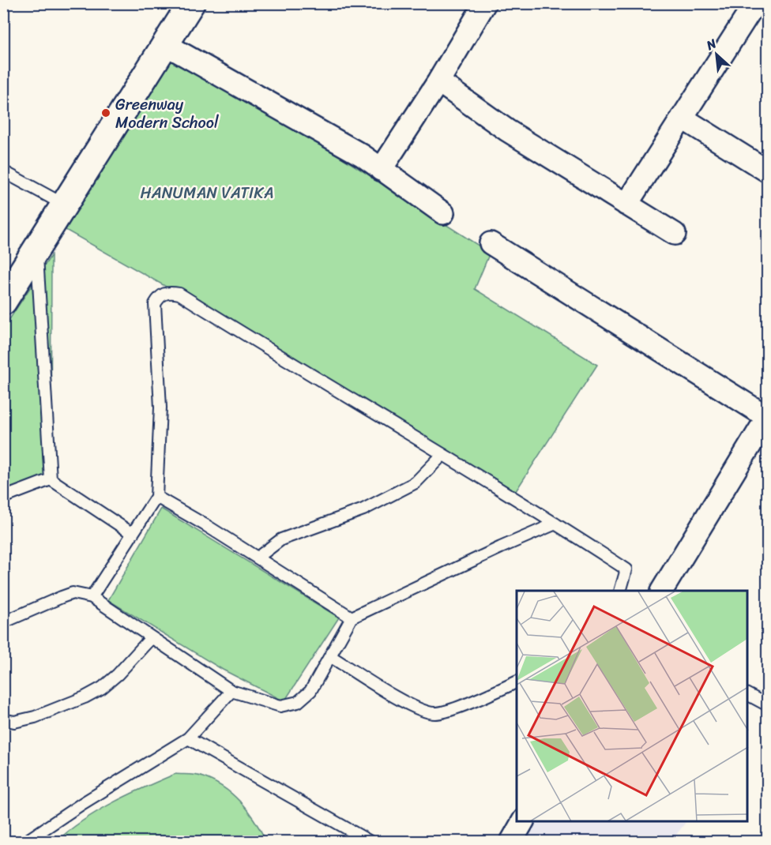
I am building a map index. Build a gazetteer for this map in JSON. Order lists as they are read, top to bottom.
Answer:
{
  "parks": ["HANUMAN VATIKA"],
  "places": ["Greenway Modern School"],
  "north": "top left"
}
